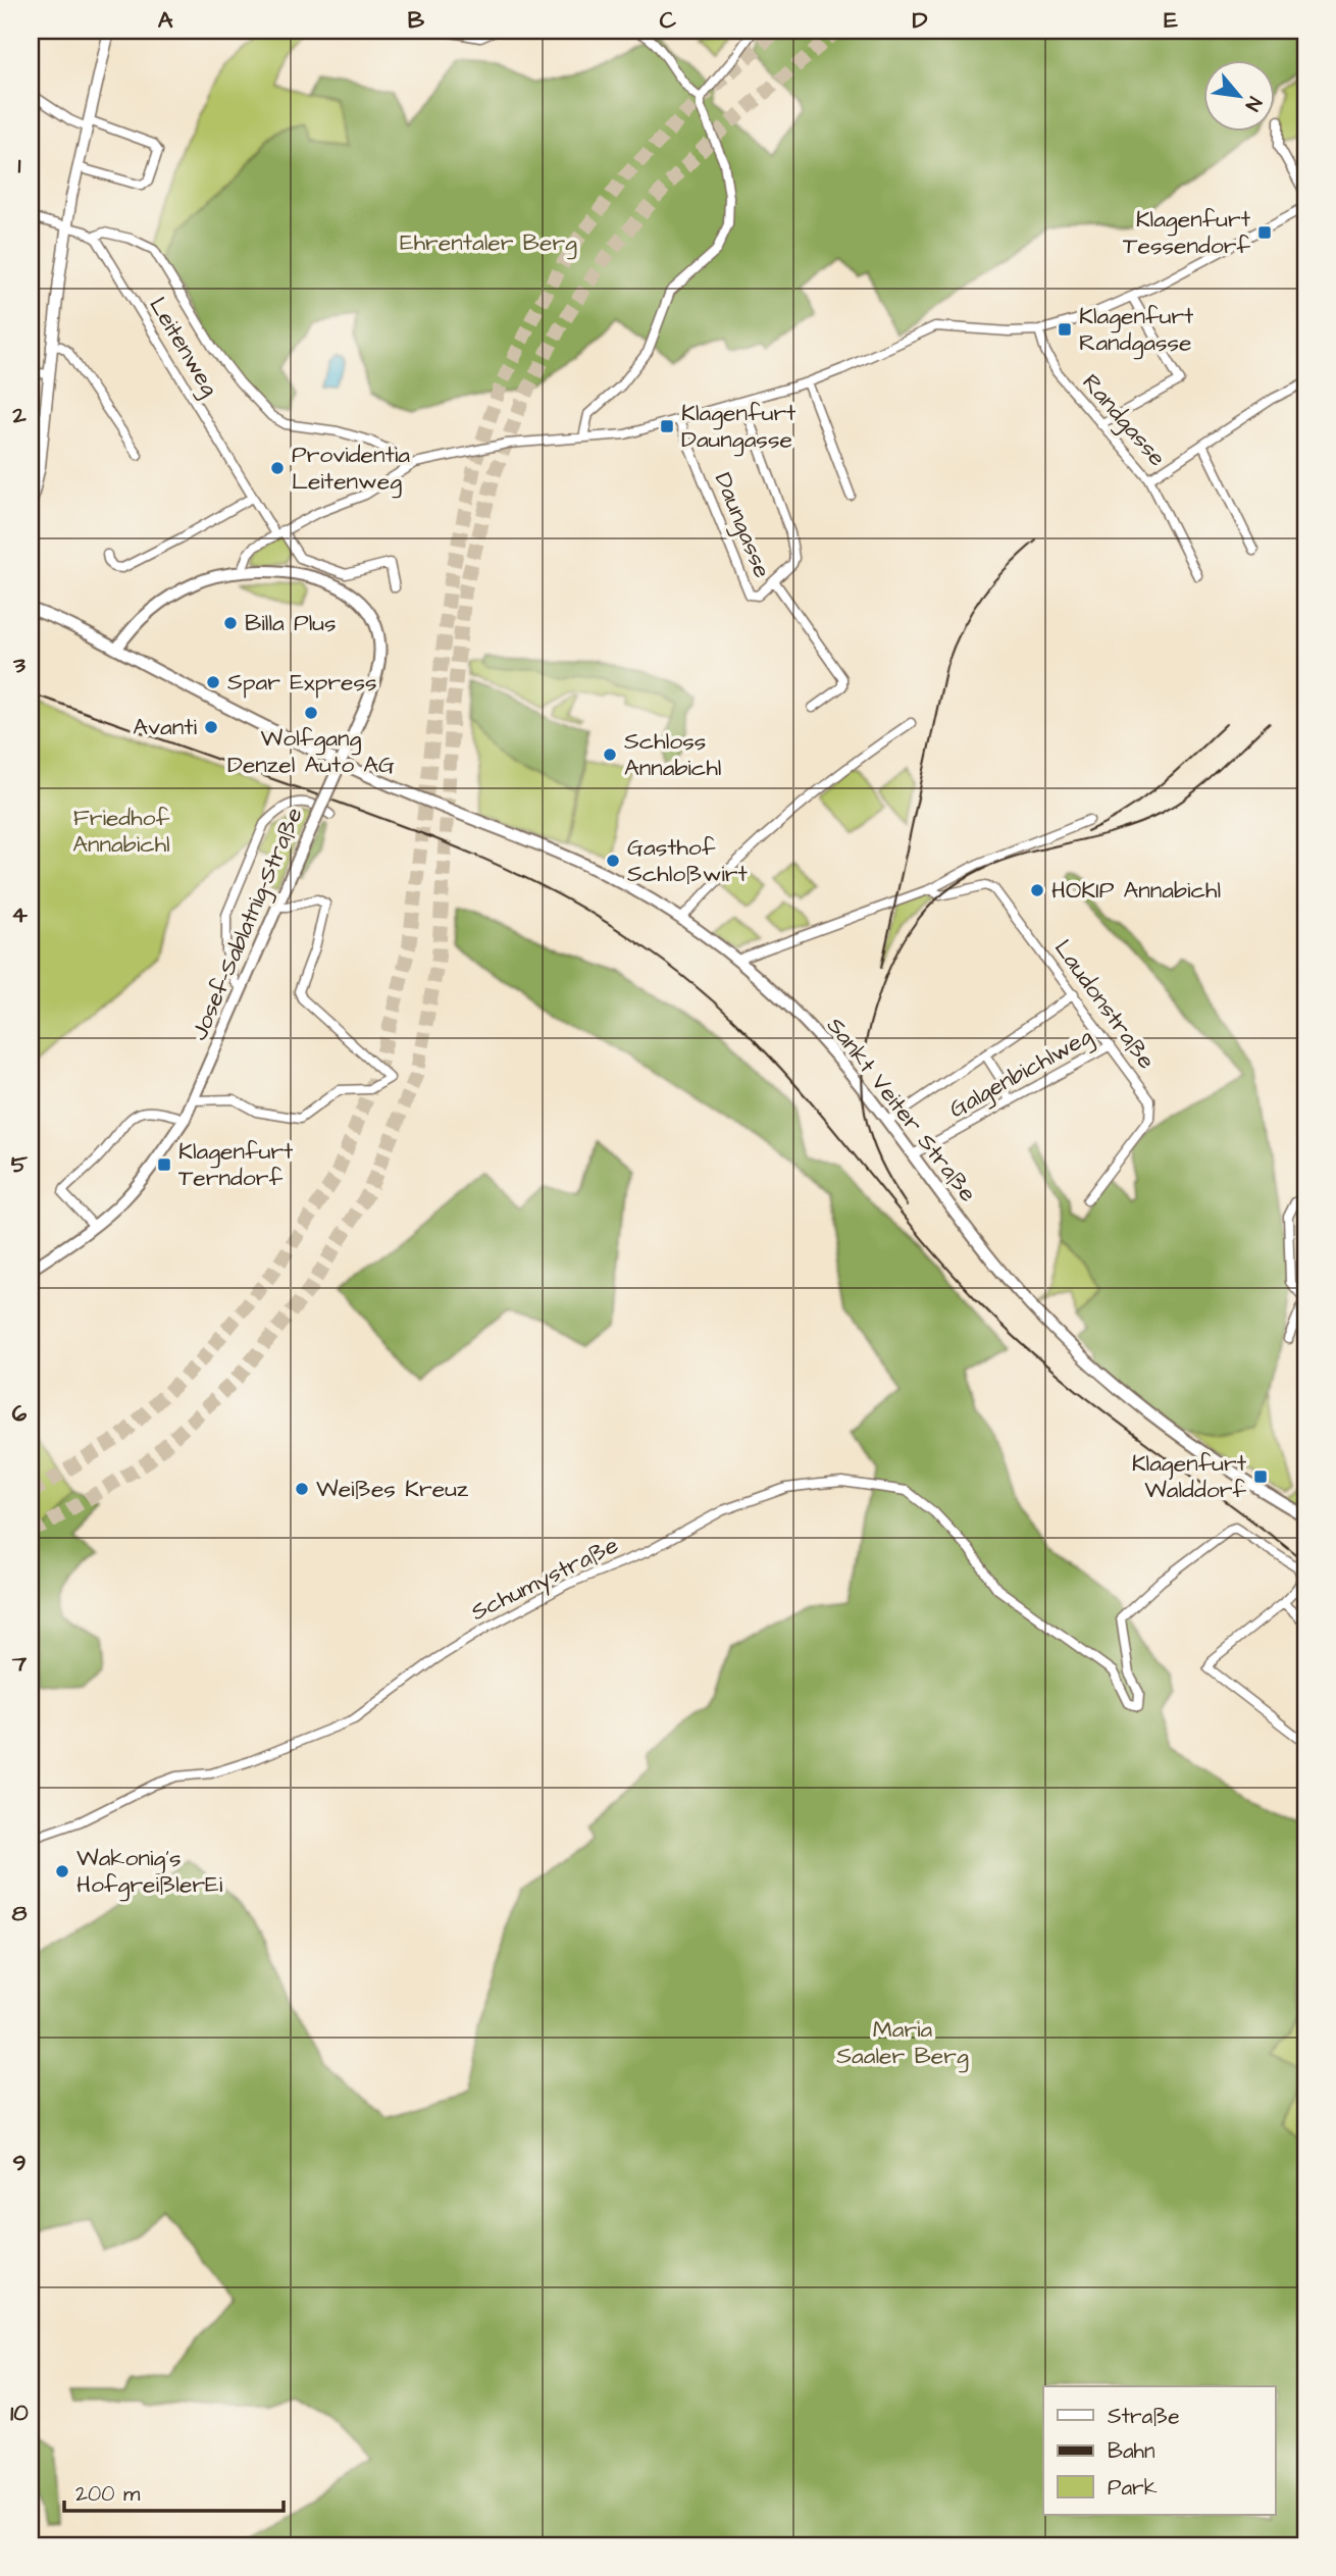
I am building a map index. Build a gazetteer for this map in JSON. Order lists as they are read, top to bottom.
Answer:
{
  "streets": {
    "main road": ["Josef-Sablatnig-Straße", "Sankt Veiter Straße"],
    "street": [
      "Leitenweg",
      "Randgasse",
      "Daungasse",
      "Laudonstraße",
      "Galgenbichlweg",
      "Schumystraße"
    ]
  },
  "crossings": [
    ["Josef-Sablatnig-Straße", "Sankt Veiter Straße"],
    ["Laudonstraße", "Galgenbichlweg"],
    ["Laudonstraße", "Sankt Veiter Straße"],
    ["Galgenbichlweg", "Sankt Veiter Straße"]
  ],
  "parks": ["Ehrentaler Berg", "Friedhof Annabichl", "Maria Saaler Berg"],
  "places": {
    "transit": [
      "Klagenfurt Tessendorf",
      "Klagenfurt Randgasse",
      "Klagenfurt Daungasse",
      "Klagenfurt Terndorf",
      "Klagenfurt Walddorf"
    ],
    "other": [
      "Providentia Leitenweg",
      "Billa Plus",
      "Spar Express",
      "Wolfgang Denzel Auto AG",
      "Avanti",
      "Schloss Annabichl",
      "Gasthof Schloßwirt",
      "HOKIP Annabichl",
      "Weißes Kreuz",
      "Wakonig's HofgreißlerEi"
    ]
  },
  "legend": ["Straße", "Bahn", "Park"],
  "scale_bar": "200 m",
  "north": "bottom right",
  "grid": {
    "columns": [
      "A",
      "B",
      "C",
      "D",
      "E"
    ],
    "rows": [
      "1",
      "2",
      "3",
      "4",
      "5",
      "6",
      "7",
      "8",
      "9",
      "10"
    ]
  }
}
